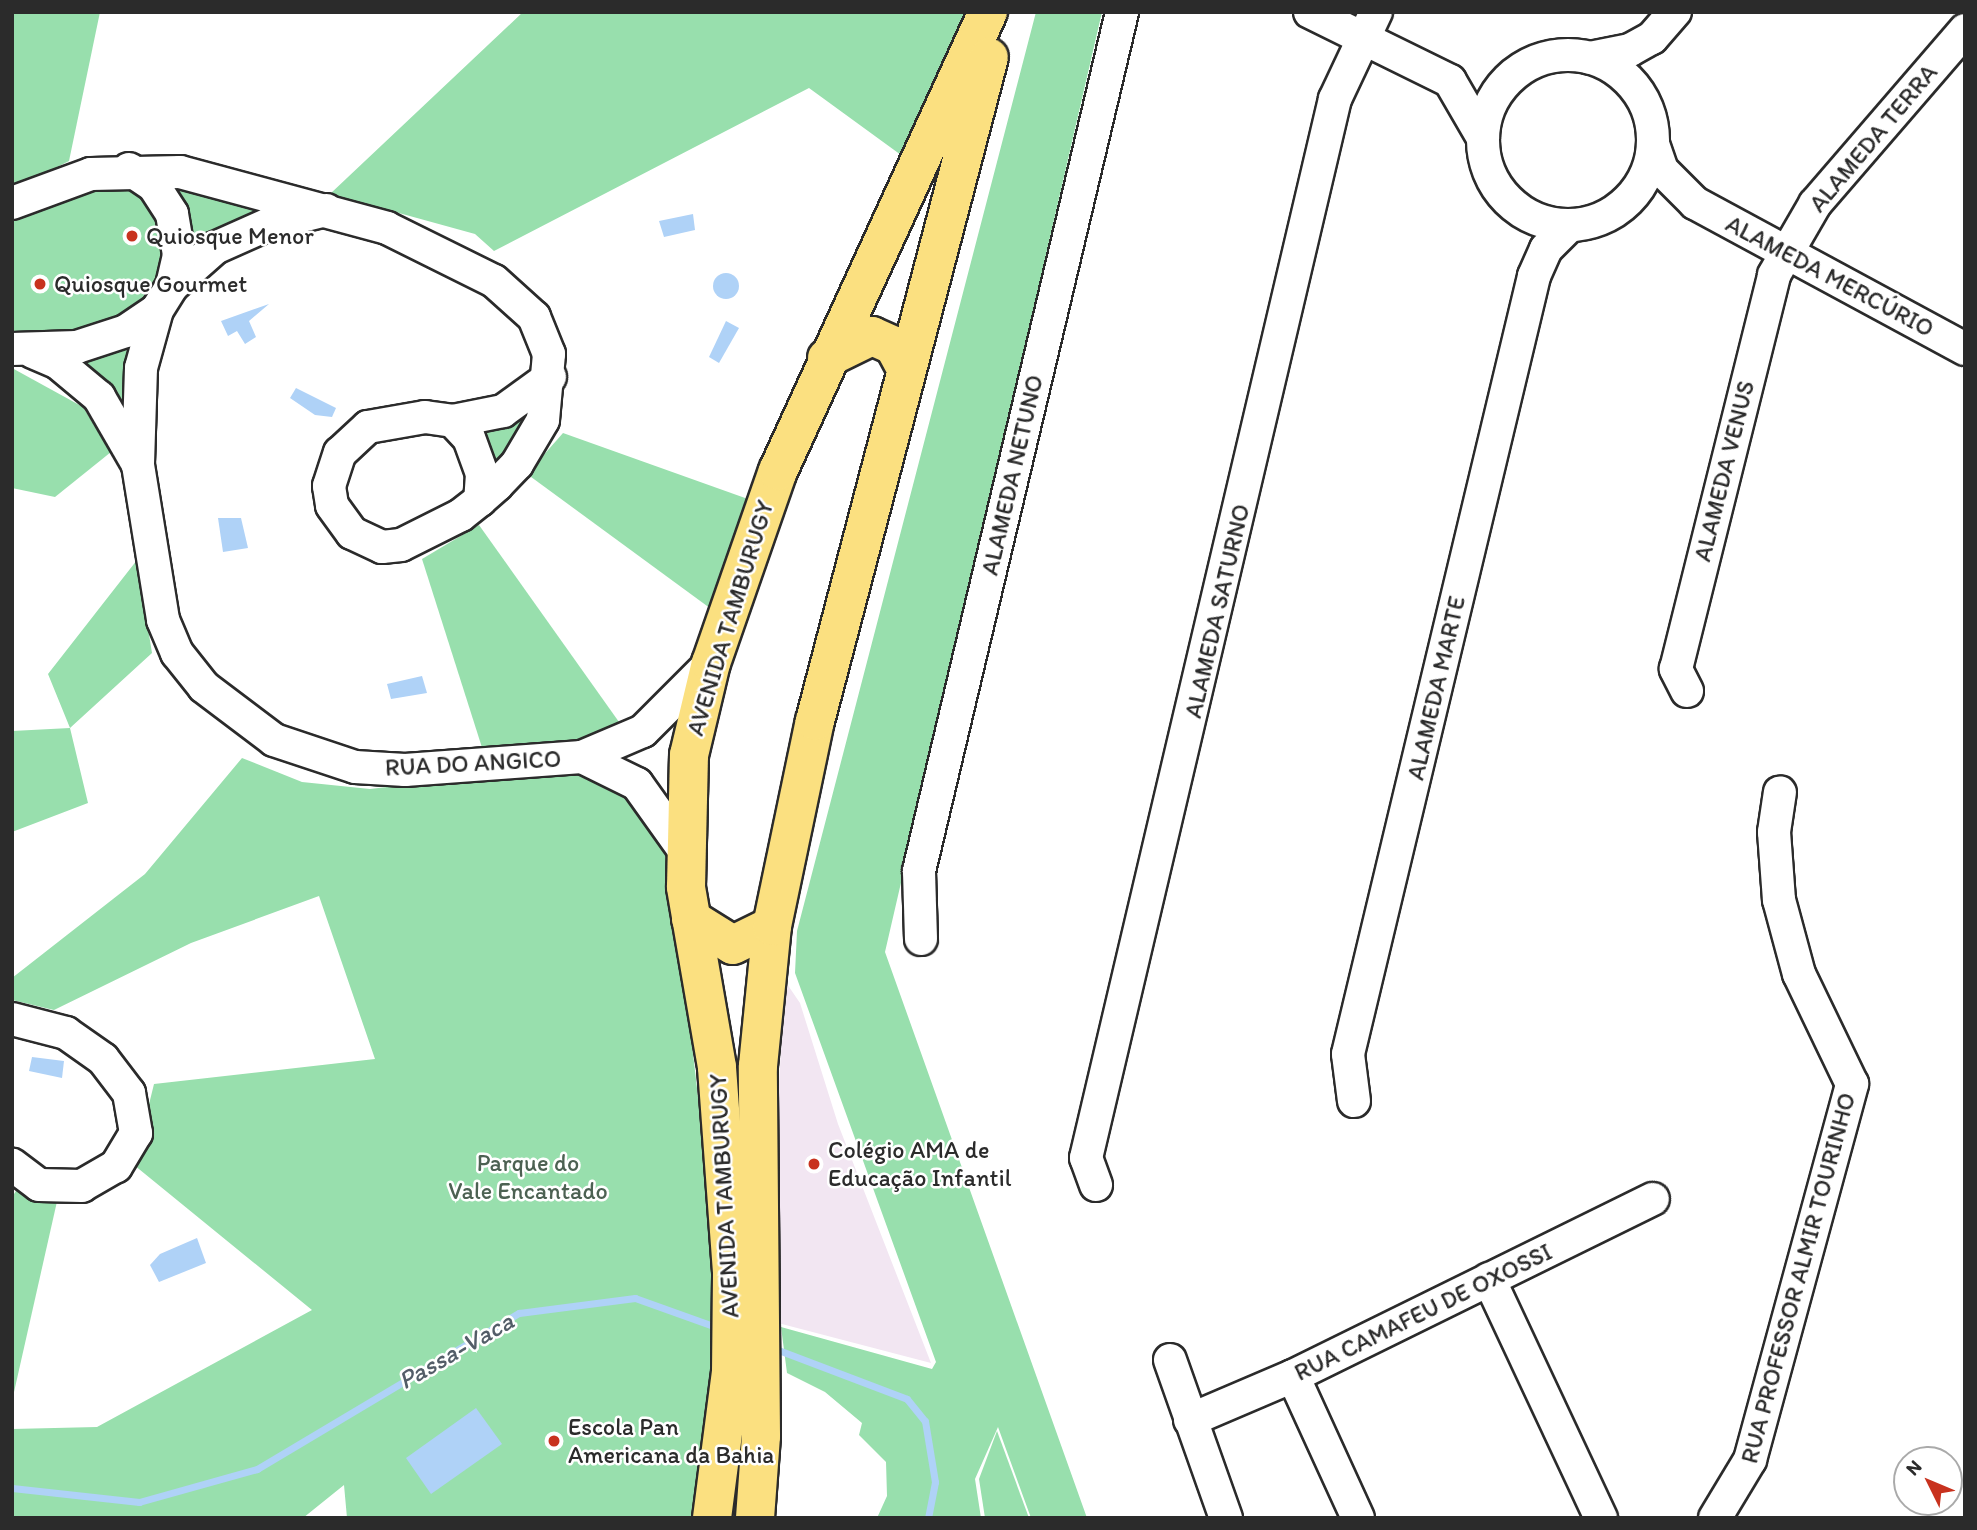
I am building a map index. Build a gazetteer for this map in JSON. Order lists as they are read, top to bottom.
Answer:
{
  "streets": {
    "main road": ["AVENIDA TAMBURUGY"],
    "street": [
      "ALAMEDA TERRA",
      "ALAMEDA MERCÚRIO",
      "ALAMEDA VENUS",
      "ALAMEDA NETUNO",
      "ALAMEDA SATURNO",
      "ALAMEDA MARTE",
      "RUA DO ANGICO",
      "RUA PROFESSOR ALMIR TOURINHO",
      "RUA CAMAFEU DE OXOSSI"
    ]
  },
  "crossings": [
    ["ALAMEDA TERRA", "ALAMEDA MERCÚRIO"],
    ["ALAMEDA TERRA", "ALAMEDA VENUS"],
    ["ALAMEDA MERCÚRIO", "ALAMEDA VENUS"],
    ["ALAMEDA MERCÚRIO", "ALAMEDA MARTE"],
    ["AVENIDA TAMBURUGY", "RUA DO ANGICO"]
  ],
  "water": ["Passa-Vaca"],
  "parks": ["Parque do Vale Encantado"],
  "places": [
    "Quiosque Menor",
    "Quiosque Gourmet",
    "Colégio AMA de Educação Infantil",
    "Escola Pan Americana da Bahia"
  ],
  "north": "top left"
}
